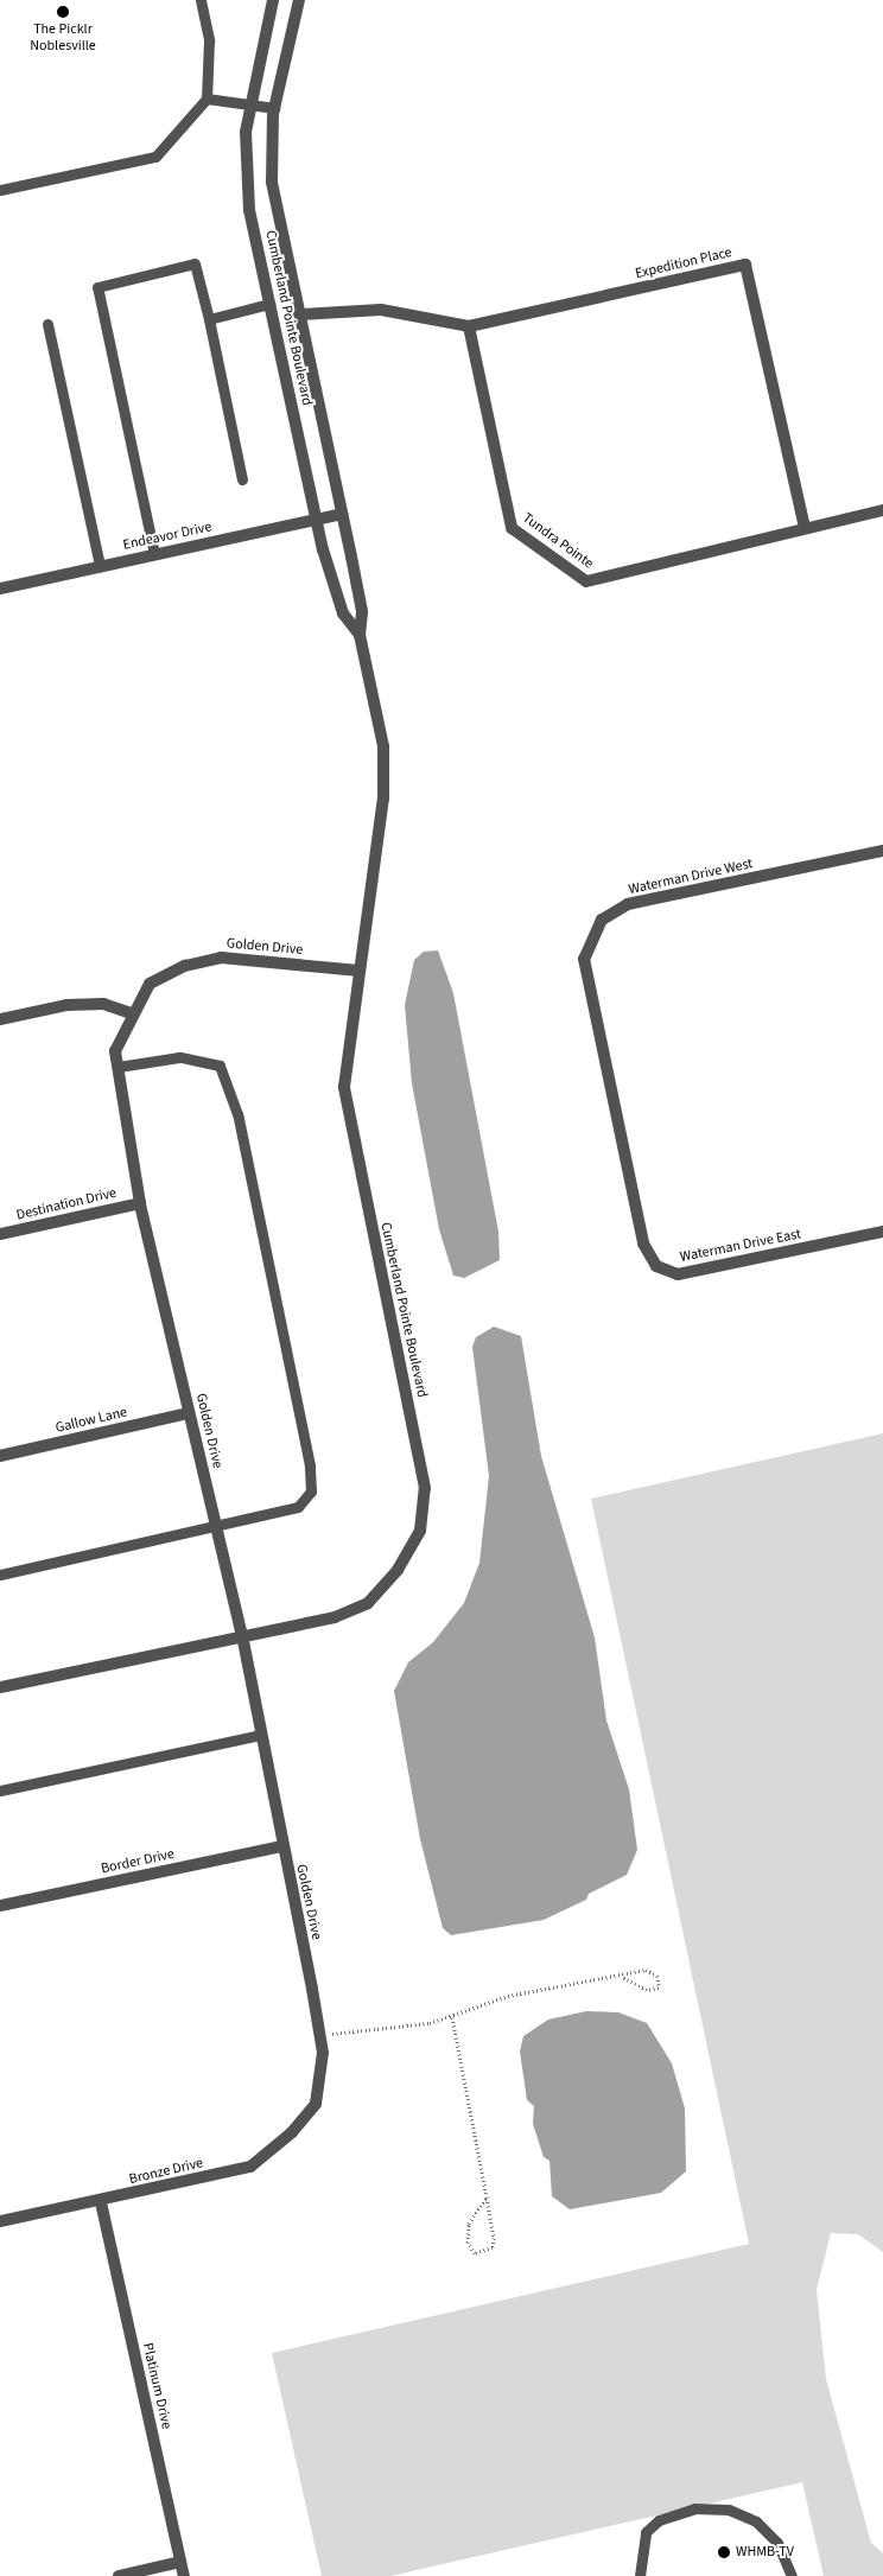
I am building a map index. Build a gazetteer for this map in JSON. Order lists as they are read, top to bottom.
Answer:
{
  "streets": {
    "street": [
      "Expedition Place",
      "Cumberland Pointe Boulevard",
      "Endeavor Drive",
      "Tundra Pointe",
      "Waterman Drive West",
      "Golden Drive",
      "Destination Drive",
      "Waterman Drive East",
      "Gallow Lane",
      "Border Drive",
      "Bronze Drive",
      "Platinum Drive"
    ]
  },
  "crossings": [
    ["Expedition Place", "Tundra Pointe"],
    ["Cumberland Pointe Boulevard", "Endeavor Drive"],
    ["Cumberland Pointe Boulevard", "Golden Drive"],
    ["Waterman Drive West", "Waterman Drive East"],
    ["Golden Drive", "Destination Drive"],
    ["Golden Drive", "Gallow Lane"],
    ["Golden Drive", "Border Drive"],
    ["Golden Drive", "Bronze Drive"],
    ["Bronze Drive", "Platinum Drive"]
  ],
  "places": ["The Picklr Noblesville", "WHMB-TV"]
}
